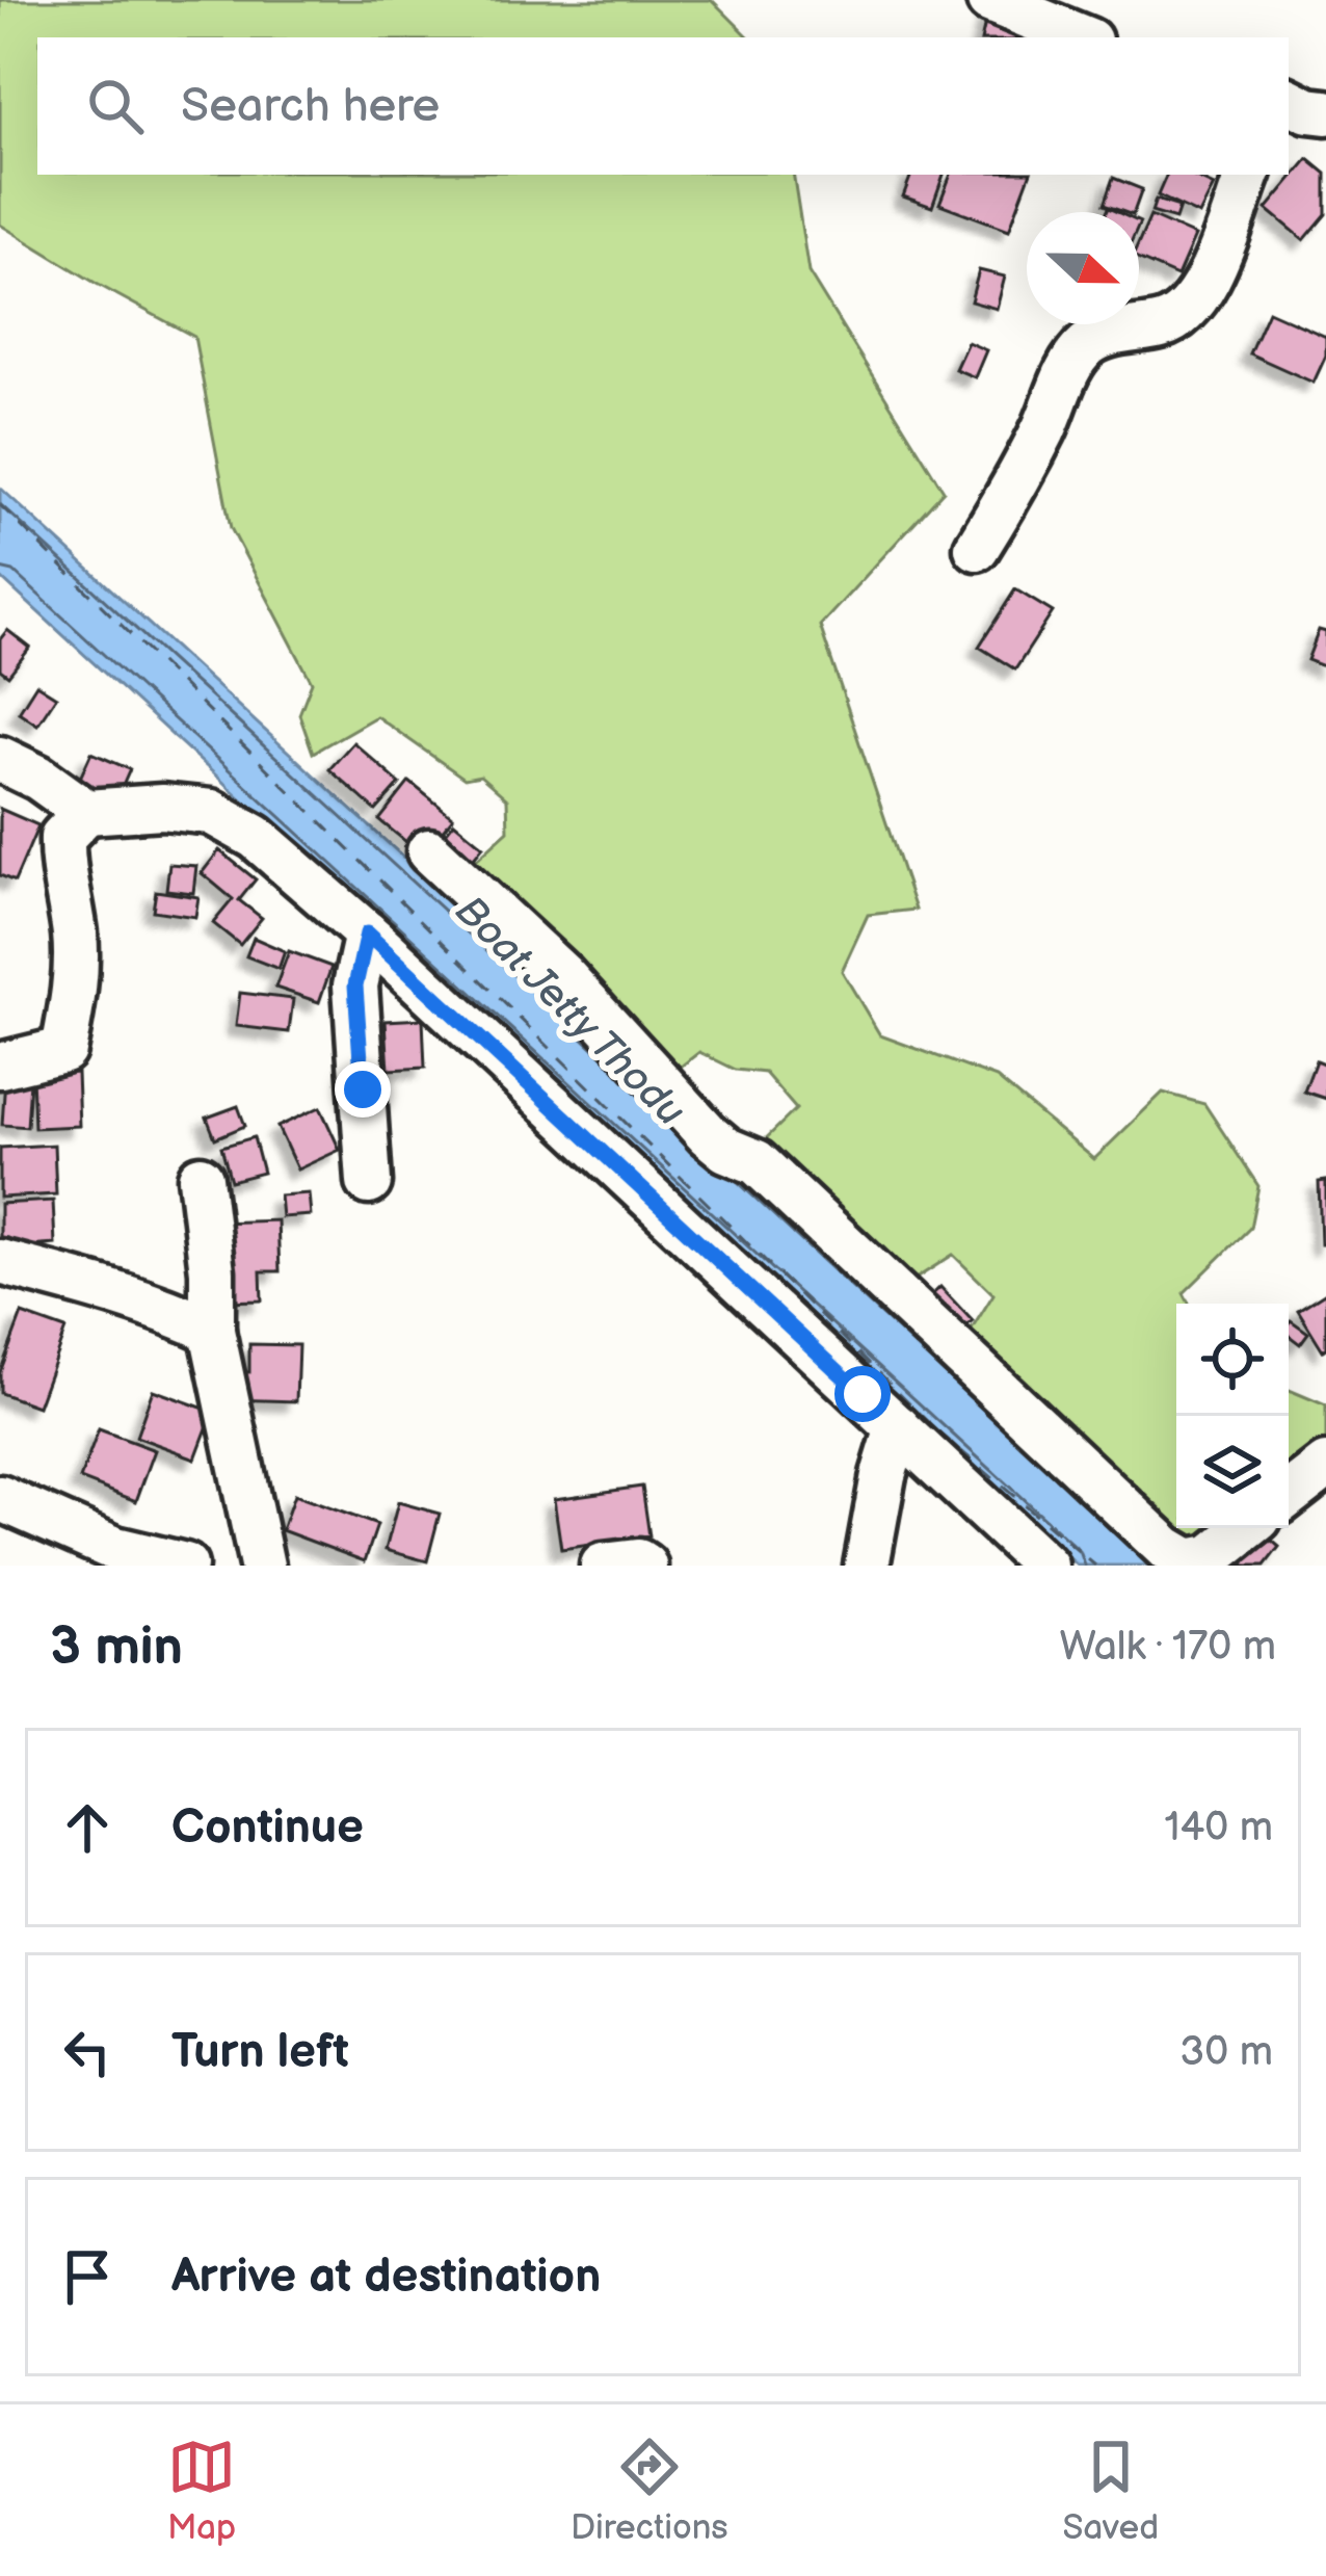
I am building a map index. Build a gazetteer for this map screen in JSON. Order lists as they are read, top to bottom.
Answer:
{
  "water": ["Boat Jetty Thodu"],
  "north": "right",
  "page": {
    "search": "Search here",
    "heading": ["3 min", "Walk · 170 m"],
    "list": [
      ["Continue", "140 m"],
      ["Turn left", "30 m"],
      "Arrive at destination"
    ],
    "nav": ["Map", "Directions", "Saved"]
  }
}
